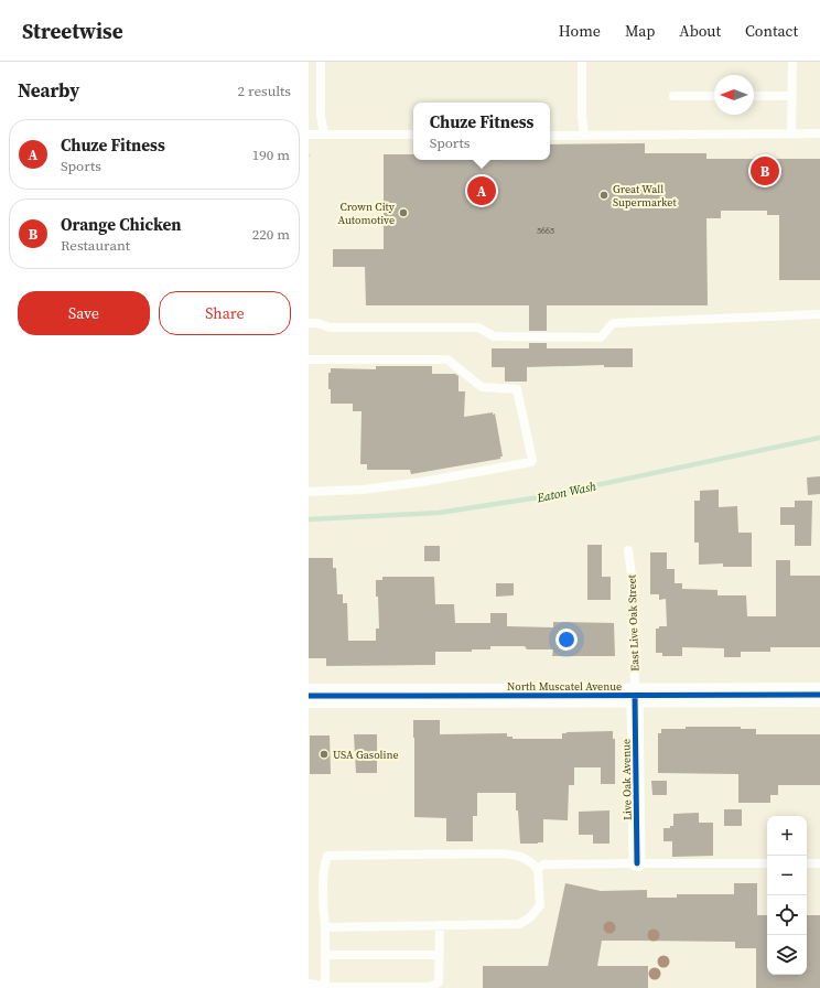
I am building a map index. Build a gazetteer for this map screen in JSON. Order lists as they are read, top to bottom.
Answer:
{
  "streets": {
    "street": ["North Muscatel Avenue", "Live Oak Avenue"],
    "lane": ["East Live Oak Street"]
  },
  "crossings": [
    ["East Live Oak Street", "North Muscatel Avenue"],
    ["East Live Oak Street", "Live Oak Avenue"],
    ["North Muscatel Avenue", "Live Oak Avenue"]
  ],
  "water": ["Eaton Wash"],
  "places": ["Great Wall Supermarket", "Crown City Automotive", "USA Gasoline"],
  "house_numbers": ["5665"],
  "north": "left",
  "page": {
    "header": "Streetwise",
    "nav": [
      "Home",
      "Map",
      "About",
      "Contact"
    ],
    "heading": ["Nearby", "2 results"],
    "popup": ["Chuze Fitness", "Sports"],
    "list": [
      {
        "mark": "A",
        "name": "Chuze Fitness",
        "note": "Sports",
        "value": "190 m"
      },
      {
        "mark": "B",
        "name": "Orange Chicken",
        "note": "Restaurant",
        "value": "220 m"
      }
    ],
    "pins": ["B", "A"],
    "buttons": ["Save", "Share"],
    "map_buttons": ["+", "−"]
  }
}
